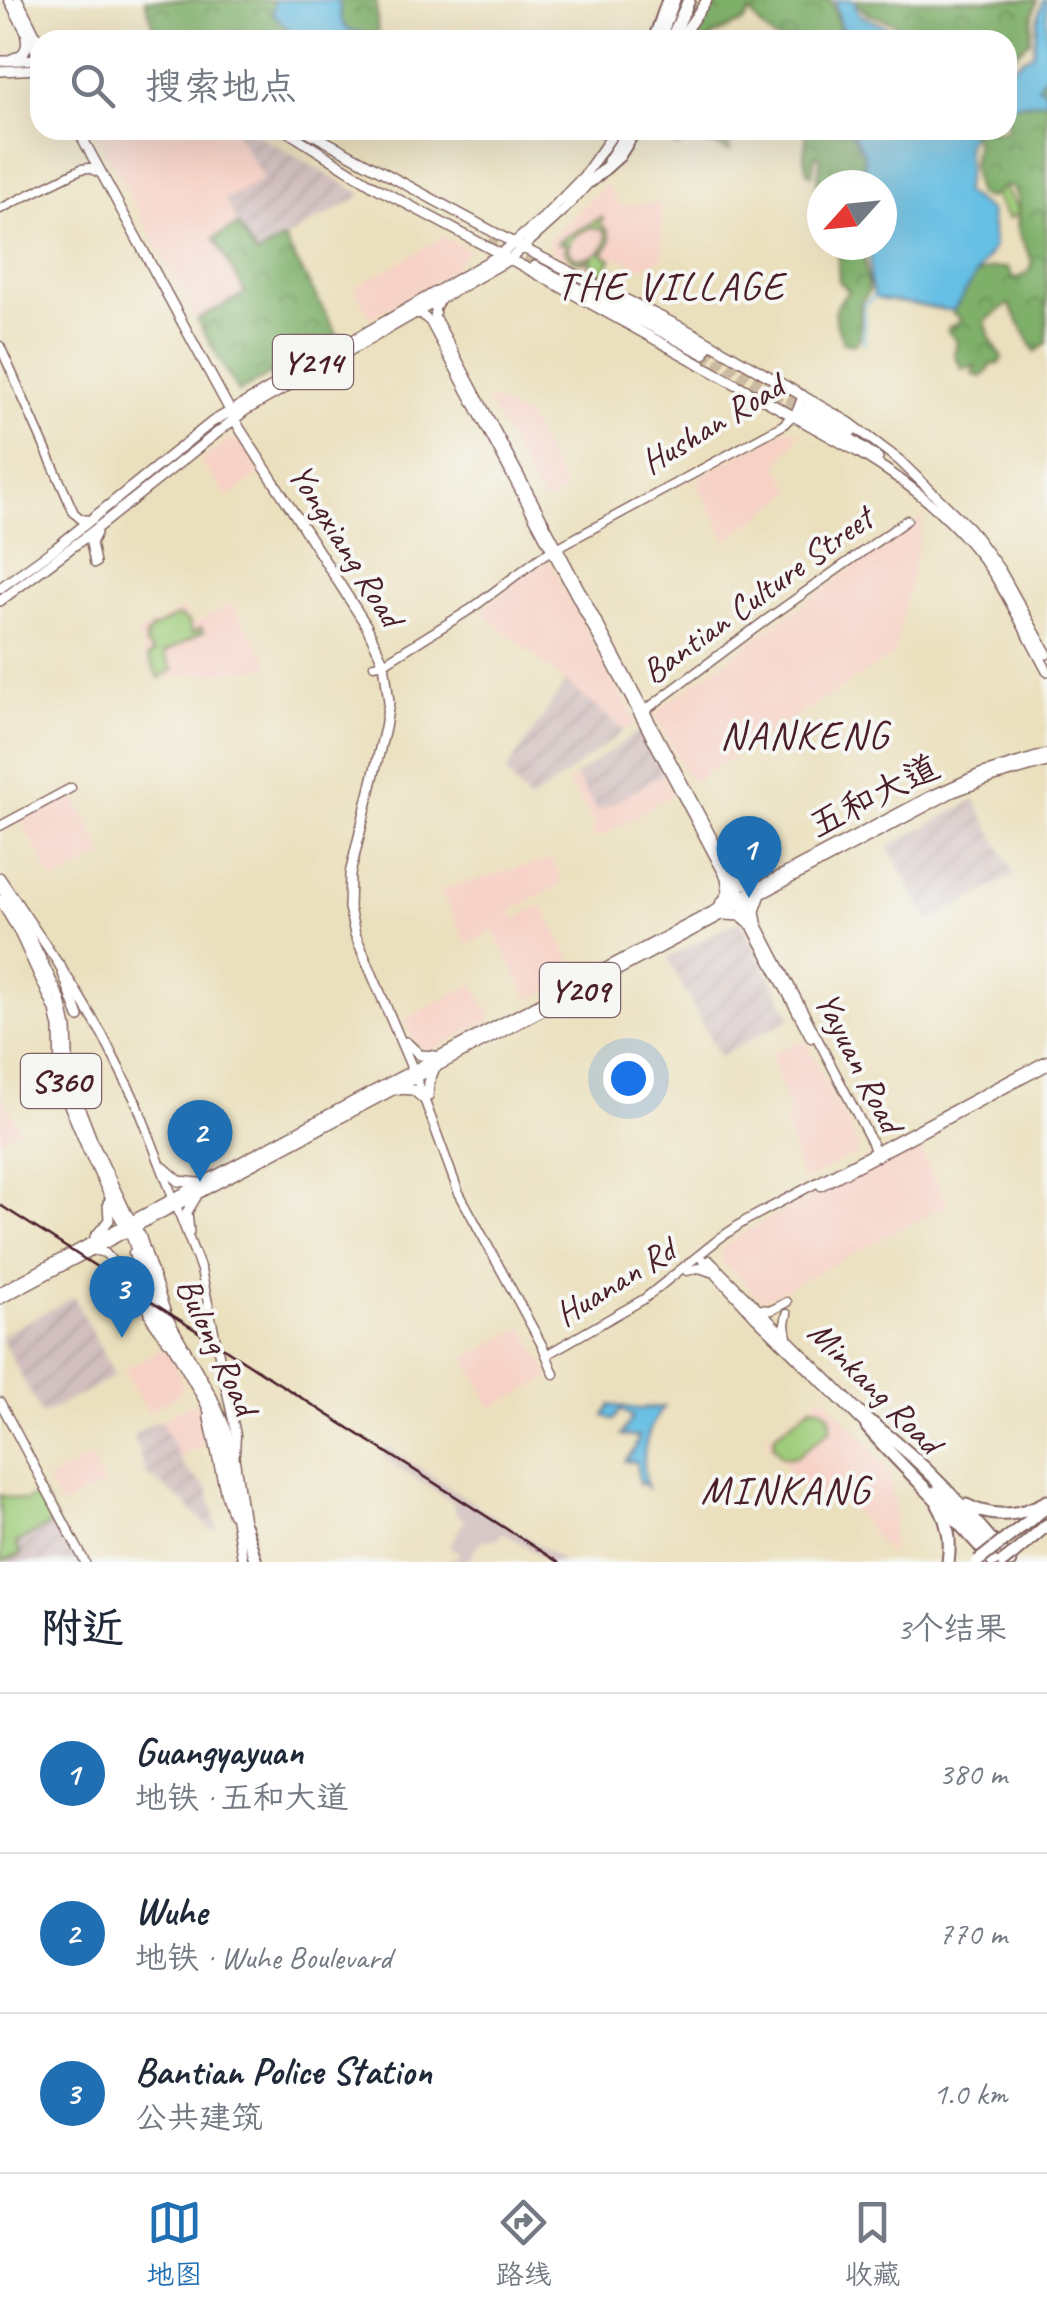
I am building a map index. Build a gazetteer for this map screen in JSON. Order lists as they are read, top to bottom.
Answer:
{
  "streets": {
    "main road": [
      "Y214",
      "Hushan Road",
      "Yongxiang Road",
      "Bantian Culture Street",
      "五和大道",
      "Y209",
      "Yayuan Road",
      "S360",
      "Huanan Rd",
      "Bulong Road",
      "Minkang Road"
    ]
  },
  "crossings": [
    ["Y214", "Yongxiang Road"],
    ["Y214", "Yayuan Road"],
    ["Hushan Road", "Yongxiang Road"],
    ["Hushan Road", "Yayuan Road"],
    ["Yongxiang Road", "五和大道"],
    ["Yongxiang Road", "Y209"],
    ["Bantian Culture Street", "Yayuan Road"],
    ["五和大道", "Y209"],
    ["五和大道", "Yayuan Road"],
    ["Y209", "Bulong Road"],
    ["Yayuan Road", "Huanan Rd"],
    ["Huanan Rd", "Minkang Road"]
  ],
  "districts": ["THE VILLAGE", "NANKENG", "MINKANG"],
  "north": "bottom left",
  "page": {
    "search": "搜索地点",
    "pins": ["1", "2", "3"],
    "heading": ["附近", "3个结果"],
    "list": [
      {
        "mark": "1",
        "name": "Guangyayuan",
        "note": "地铁 · 五和大道",
        "value": "380 m"
      },
      {
        "mark": "2",
        "name": "Wuhe",
        "note": "地铁 · Wuhe Boulevard",
        "value": "770 m"
      },
      {
        "mark": "3",
        "name": "Bantian Police Station",
        "note": "公共建筑",
        "value": "1.0 km"
      }
    ],
    "nav": ["地图", "路线", "收藏"]
  }
}
